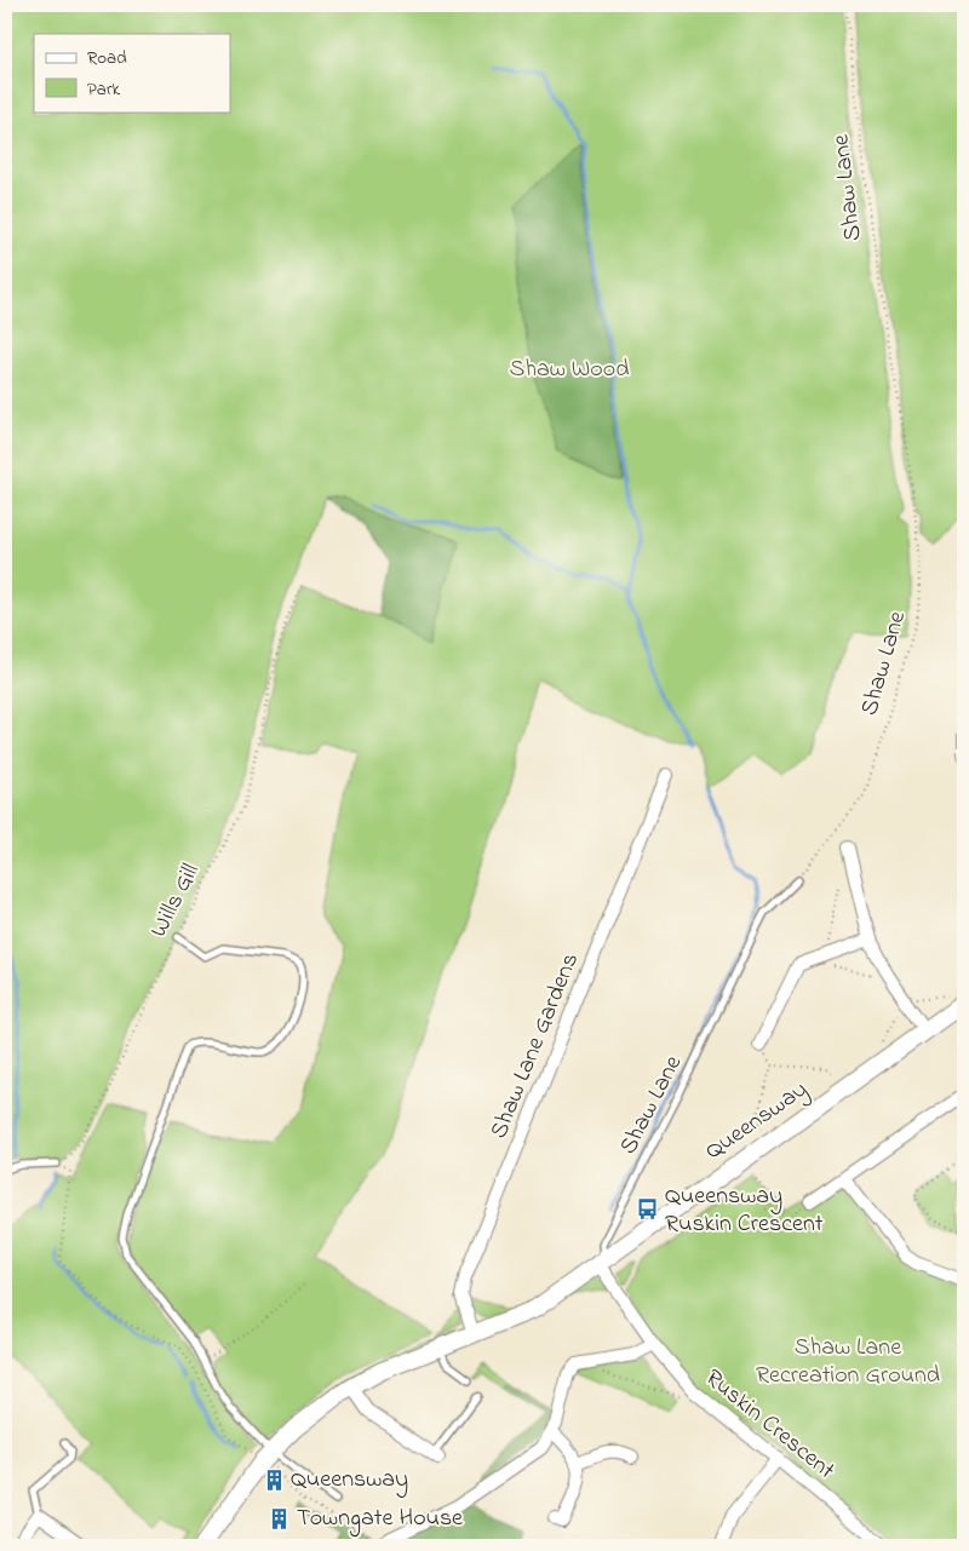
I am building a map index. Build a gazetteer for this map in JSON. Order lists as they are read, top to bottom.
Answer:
{
  "streets": {
    "street": ["Shaw Lane Gardens", "Queensway", "Ruskin Crescent"],
    "lane": ["Shaw Lane"],
    "path": ["Wills Gill"]
  },
  "crossings": [
    ["Shaw Lane", "Queensway"],
    ["Shaw Lane", "Ruskin Crescent"],
    ["Shaw Lane Gardens", "Queensway"],
    ["Queensway", "Ruskin Crescent"]
  ],
  "parks": ["Shaw Wood", "Shaw Lane Recreation Ground"],
  "places": {
    "bus stop": ["Queensway Ruskin Crescent"],
    "building": ["Queensway", "Towngate House"]
  },
  "legend": ["Road", "Park"]
}
